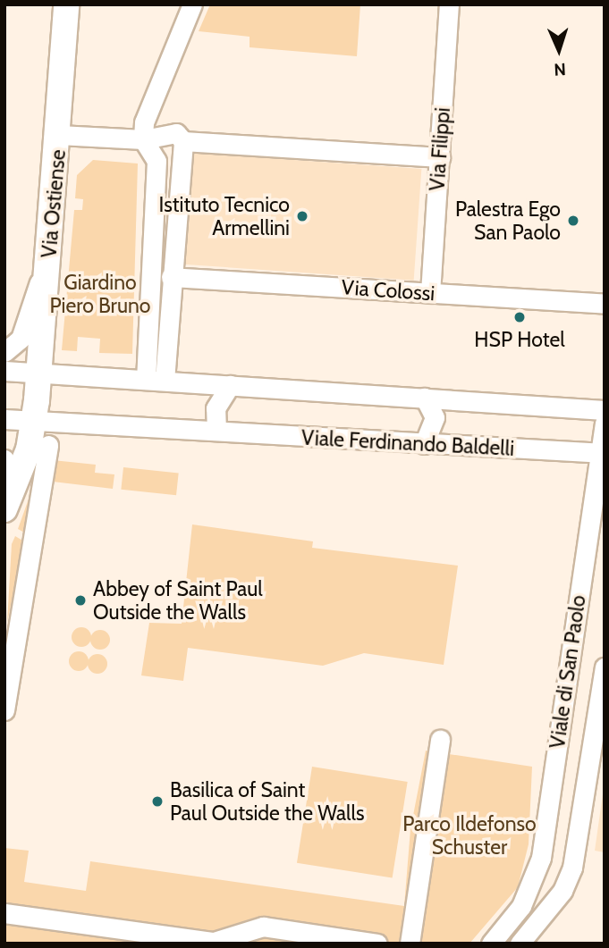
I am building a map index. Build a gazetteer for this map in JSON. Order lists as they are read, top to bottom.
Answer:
{
  "streets": {
    "main road": ["Via Ostiense"],
    "street": [
      "Via Filippi",
      "Via Colossi",
      "Viale Ferdinando Baldelli",
      "Viale di San Paolo"
    ]
  },
  "crossings": [
    ["Via Filippi", "Via Colossi"],
    ["Via Ostiense", "Viale Ferdinando Baldelli"],
    ["Viale Ferdinando Baldelli", "Viale di San Paolo"]
  ],
  "parks": ["Giardino Piero Bruno", "Parco Ildefonso Schuster"],
  "places": [
    "Istituto Tecnico Armellini",
    "Palestra Ego San Paolo",
    "HSP Hotel",
    "Abbey of Saint Paul Outside the Walls",
    "Basilica of Saint Paul Outside the Walls"
  ],
  "north": "bottom"
}
